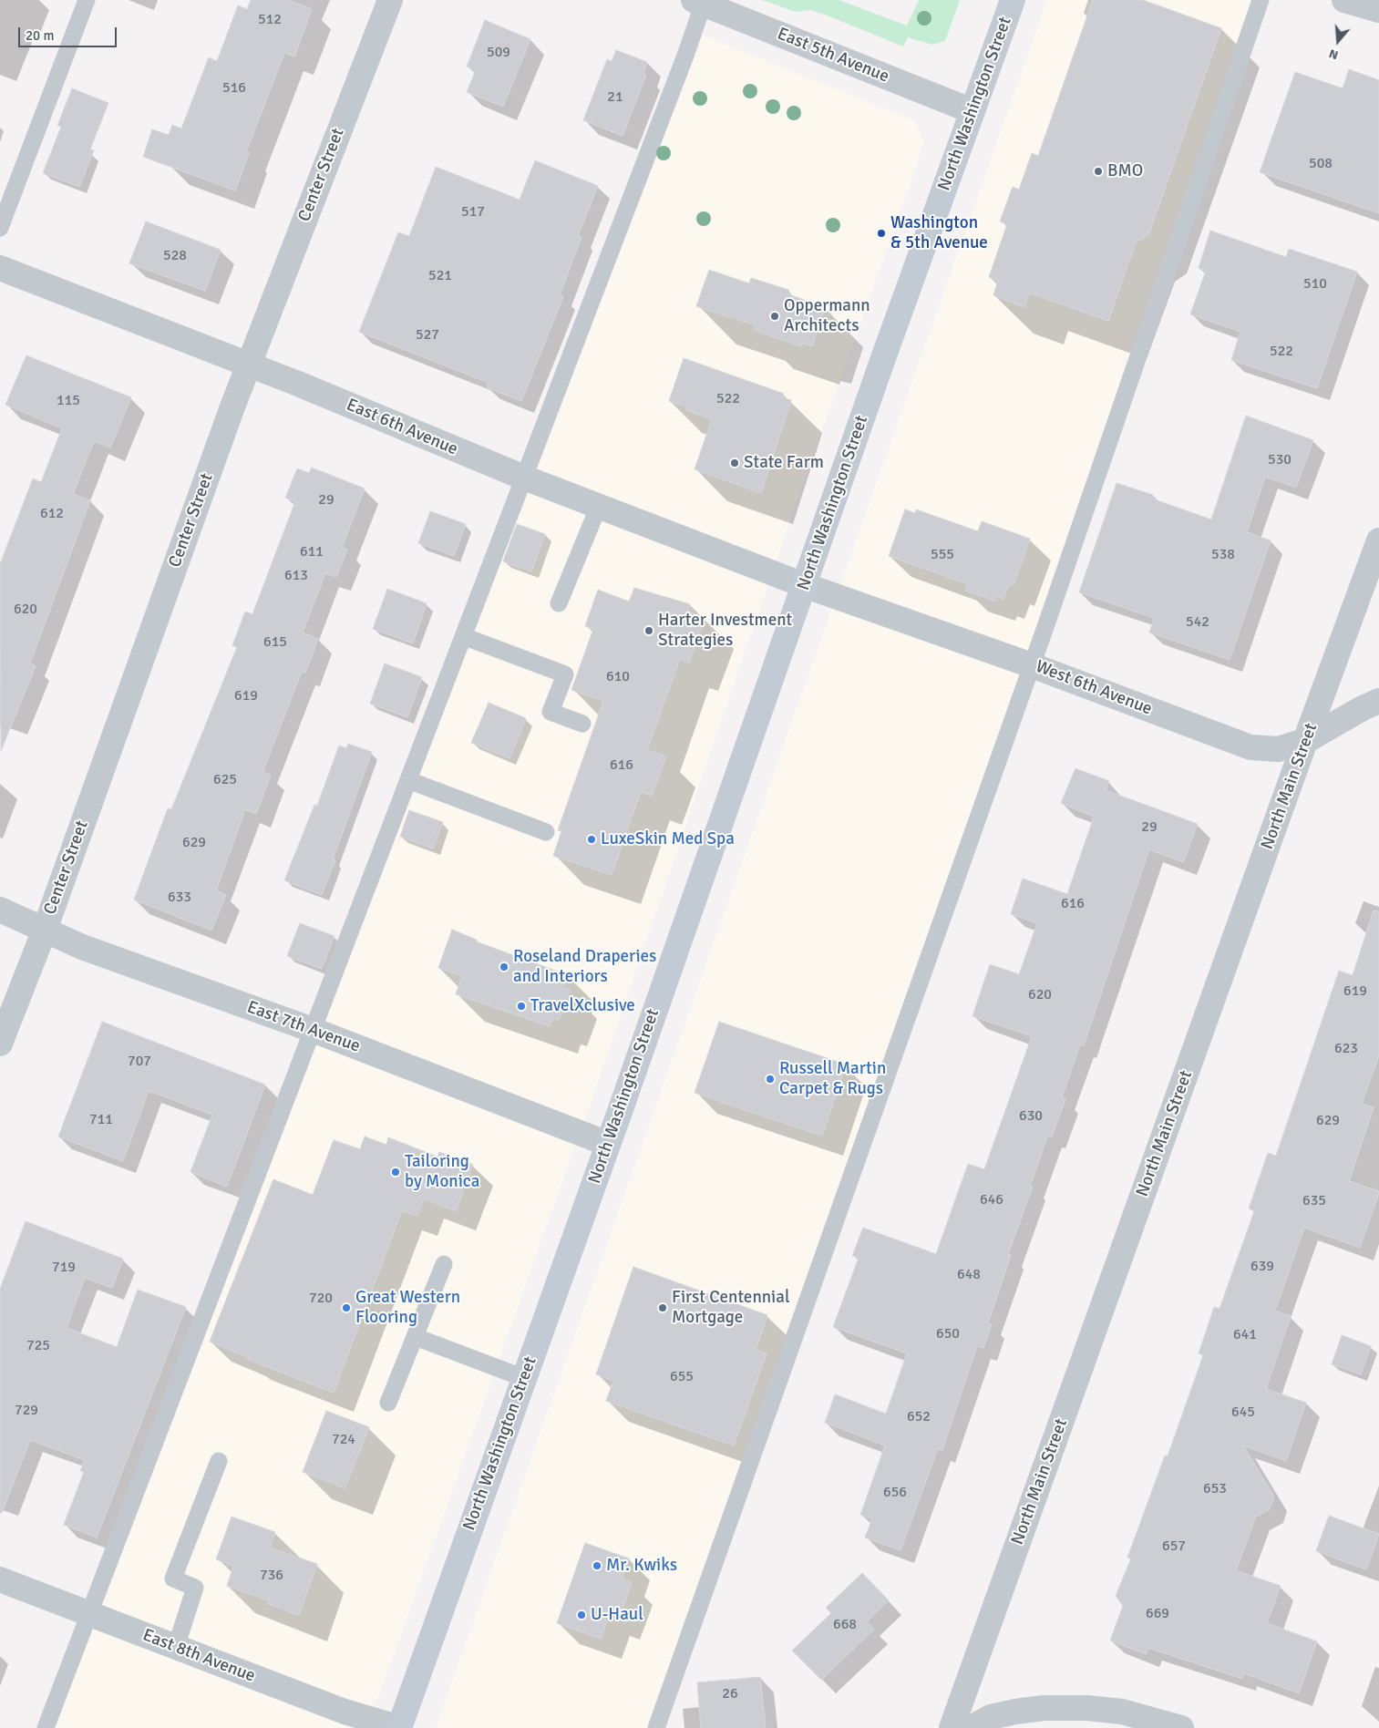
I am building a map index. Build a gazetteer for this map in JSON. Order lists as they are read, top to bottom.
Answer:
{
  "streets": {
    "main road": ["North Washington Street"],
    "street": [
      "East 5th Avenue",
      "Center Street",
      "East 6th Avenue",
      "West 6th Avenue",
      "North Main Street",
      "East 7th Avenue",
      "East 8th Avenue"
    ]
  },
  "crossings": [
    ["East 5th Avenue", "North Washington Street"],
    ["North Washington Street", "East 6th Avenue"],
    ["North Washington Street", "West 6th Avenue"],
    ["North Washington Street", "East 7th Avenue"],
    ["North Washington Street", "East 8th Avenue"],
    ["Center Street", "East 6th Avenue"],
    ["Center Street", "East 7th Avenue"],
    ["East 6th Avenue", "West 6th Avenue"],
    ["West 6th Avenue", "North Main Street"]
  ],
  "places": [
    "BMO",
    "Washington & 5th Avenue",
    "Oppermann Architects",
    "State Farm",
    "Harter Investment Strategies",
    "LuxeSkin Med Spa",
    "Roseland Draperies and Interiors",
    "TravelXclusive",
    "Russell Martin Carpet & Rugs",
    "Tailoring by Monica",
    "Great Western Flooring",
    "First Centennial Mortgage",
    "Mr. Kwiks",
    "U-Haul"
  ],
  "house_numbers": [
    "512",
    "509",
    "516",
    "21",
    "508",
    "517",
    "528",
    "521",
    "510",
    "527",
    "522",
    "522",
    "115",
    "530",
    "29",
    "612",
    "611",
    "555",
    "538",
    "613",
    "620",
    "542",
    "615",
    "610",
    "619",
    "616",
    "625",
    "29",
    "629",
    "633",
    "616",
    "619",
    "620",
    "623",
    "707",
    "630",
    "711",
    "629",
    "646",
    "635",
    "639",
    "719",
    "648",
    "720",
    "650",
    "641",
    "725",
    "655",
    "729",
    "645",
    "652",
    "724",
    "653",
    "656",
    "657",
    "736",
    "669",
    "668",
    "26"
  ],
  "scale_bar": "20 m",
  "north": "bottom"
}
